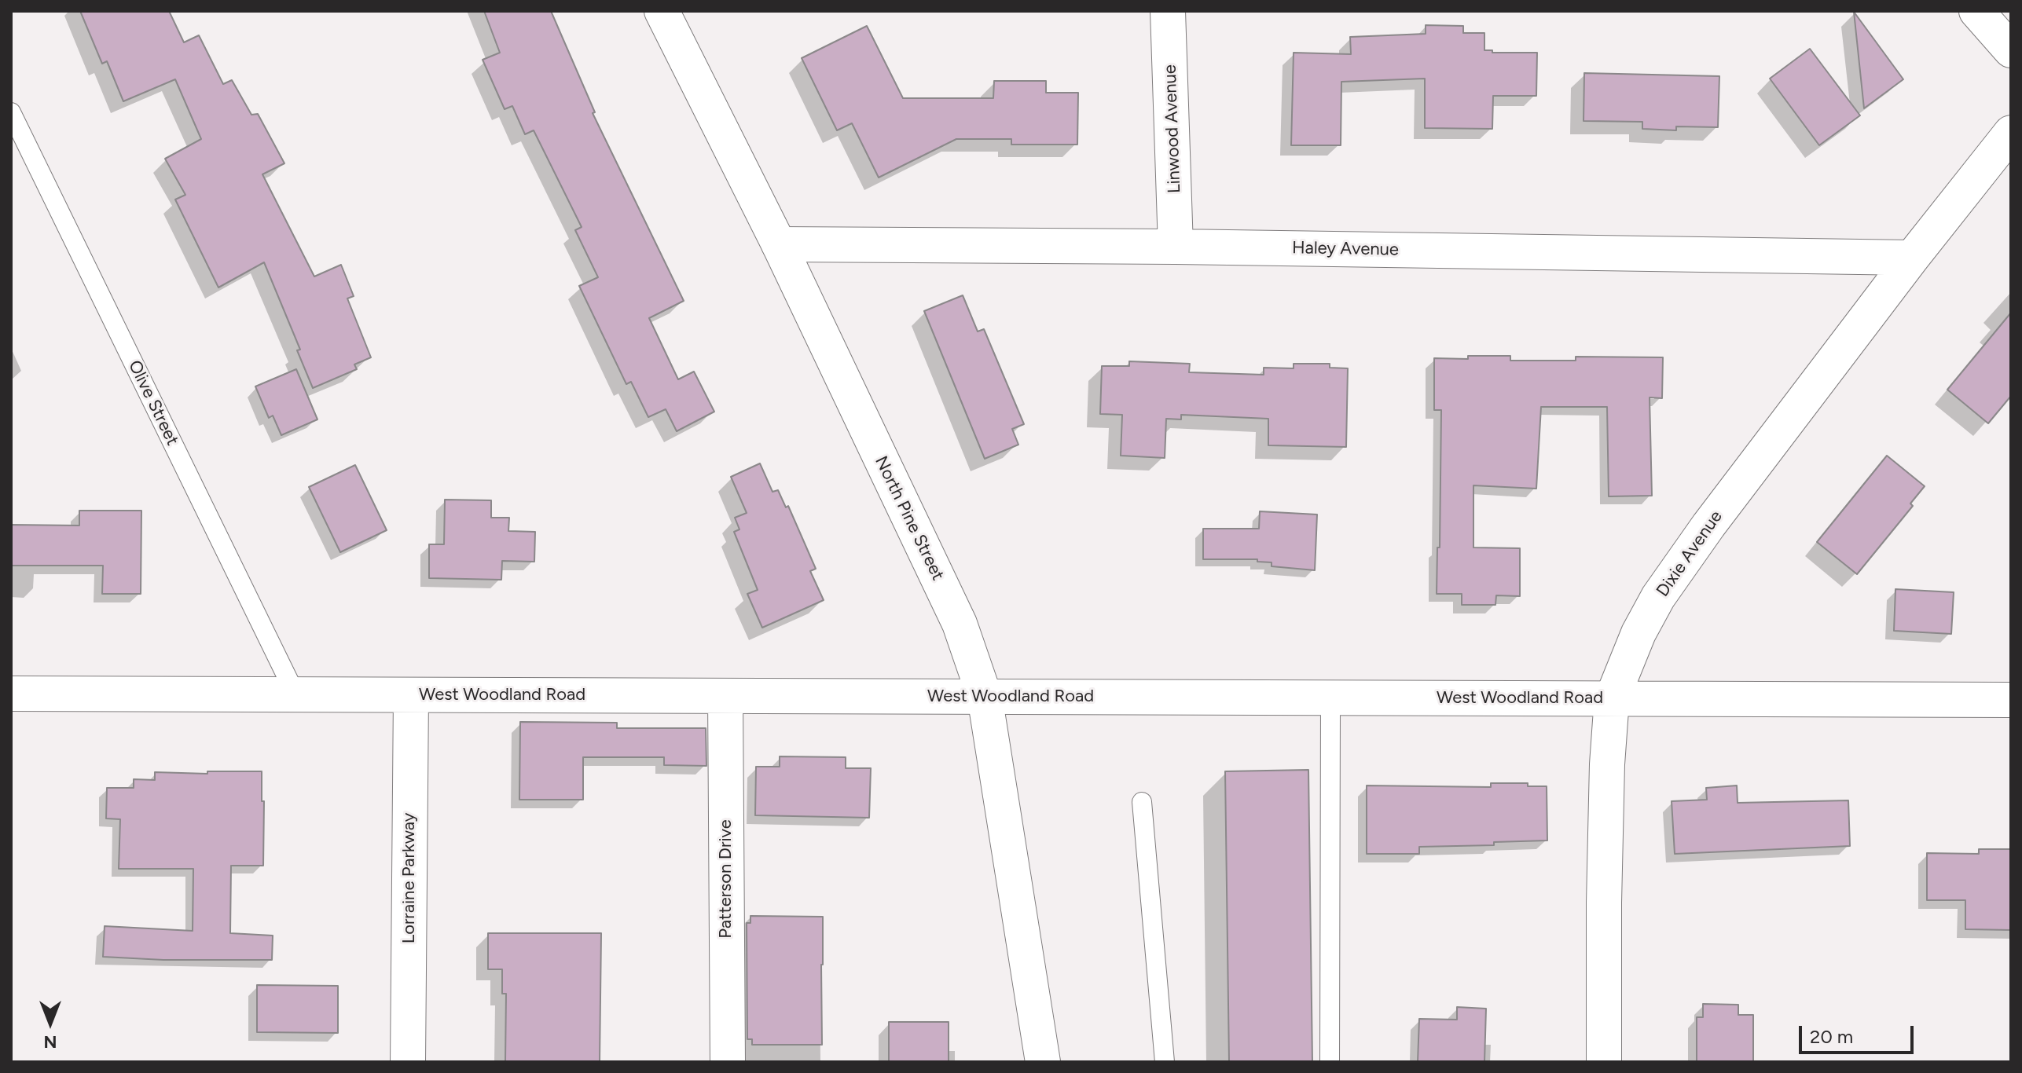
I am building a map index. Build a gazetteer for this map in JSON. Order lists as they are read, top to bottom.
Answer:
{
  "streets": {
    "street": [
      "Linwood Avenue",
      "Haley Avenue",
      "North Pine Street",
      "Dixie Avenue",
      "West Woodland Road",
      "Lorraine Parkway",
      "Patterson Drive"
    ],
    "lane": ["Olive Street"]
  },
  "crossings": [
    ["Linwood Avenue", "Haley Avenue"],
    ["Haley Avenue", "North Pine Street"],
    ["Haley Avenue", "Dixie Avenue"],
    ["Olive Street", "West Woodland Road"],
    ["North Pine Street", "West Woodland Road"],
    ["Dixie Avenue", "West Woodland Road"],
    ["West Woodland Road", "Lorraine Parkway"],
    ["West Woodland Road", "Patterson Drive"]
  ],
  "scale_bar": "20 m",
  "north": "bottom"
}
